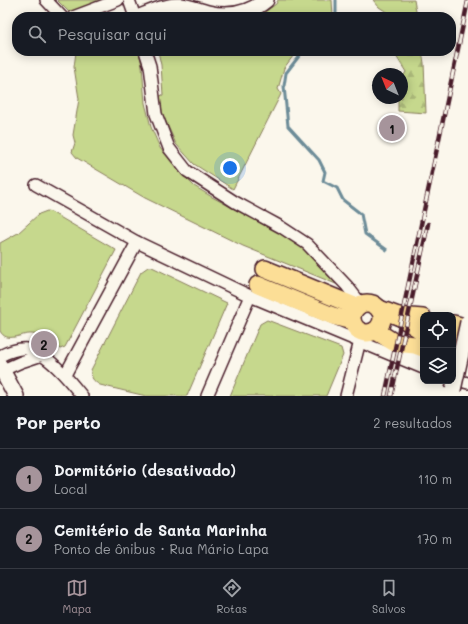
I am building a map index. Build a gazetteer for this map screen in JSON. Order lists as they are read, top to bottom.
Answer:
{
  "north": "top left",
  "page": {
    "search": "Pesquisar aqui",
    "pins": ["1", "2"],
    "heading": ["Por perto", "2 resultados"],
    "list": [
      {
        "mark": "1",
        "name": "Dormitório (desativado)",
        "note": "Local",
        "value": "110 m"
      },
      {
        "mark": "2",
        "name": "Cemitério de Santa Marinha",
        "note": "Ponto de ônibus · Rua Mário Lapa",
        "value": "170 m"
      }
    ],
    "nav": ["Mapa", "Rotas", "Salvos"]
  }
}
